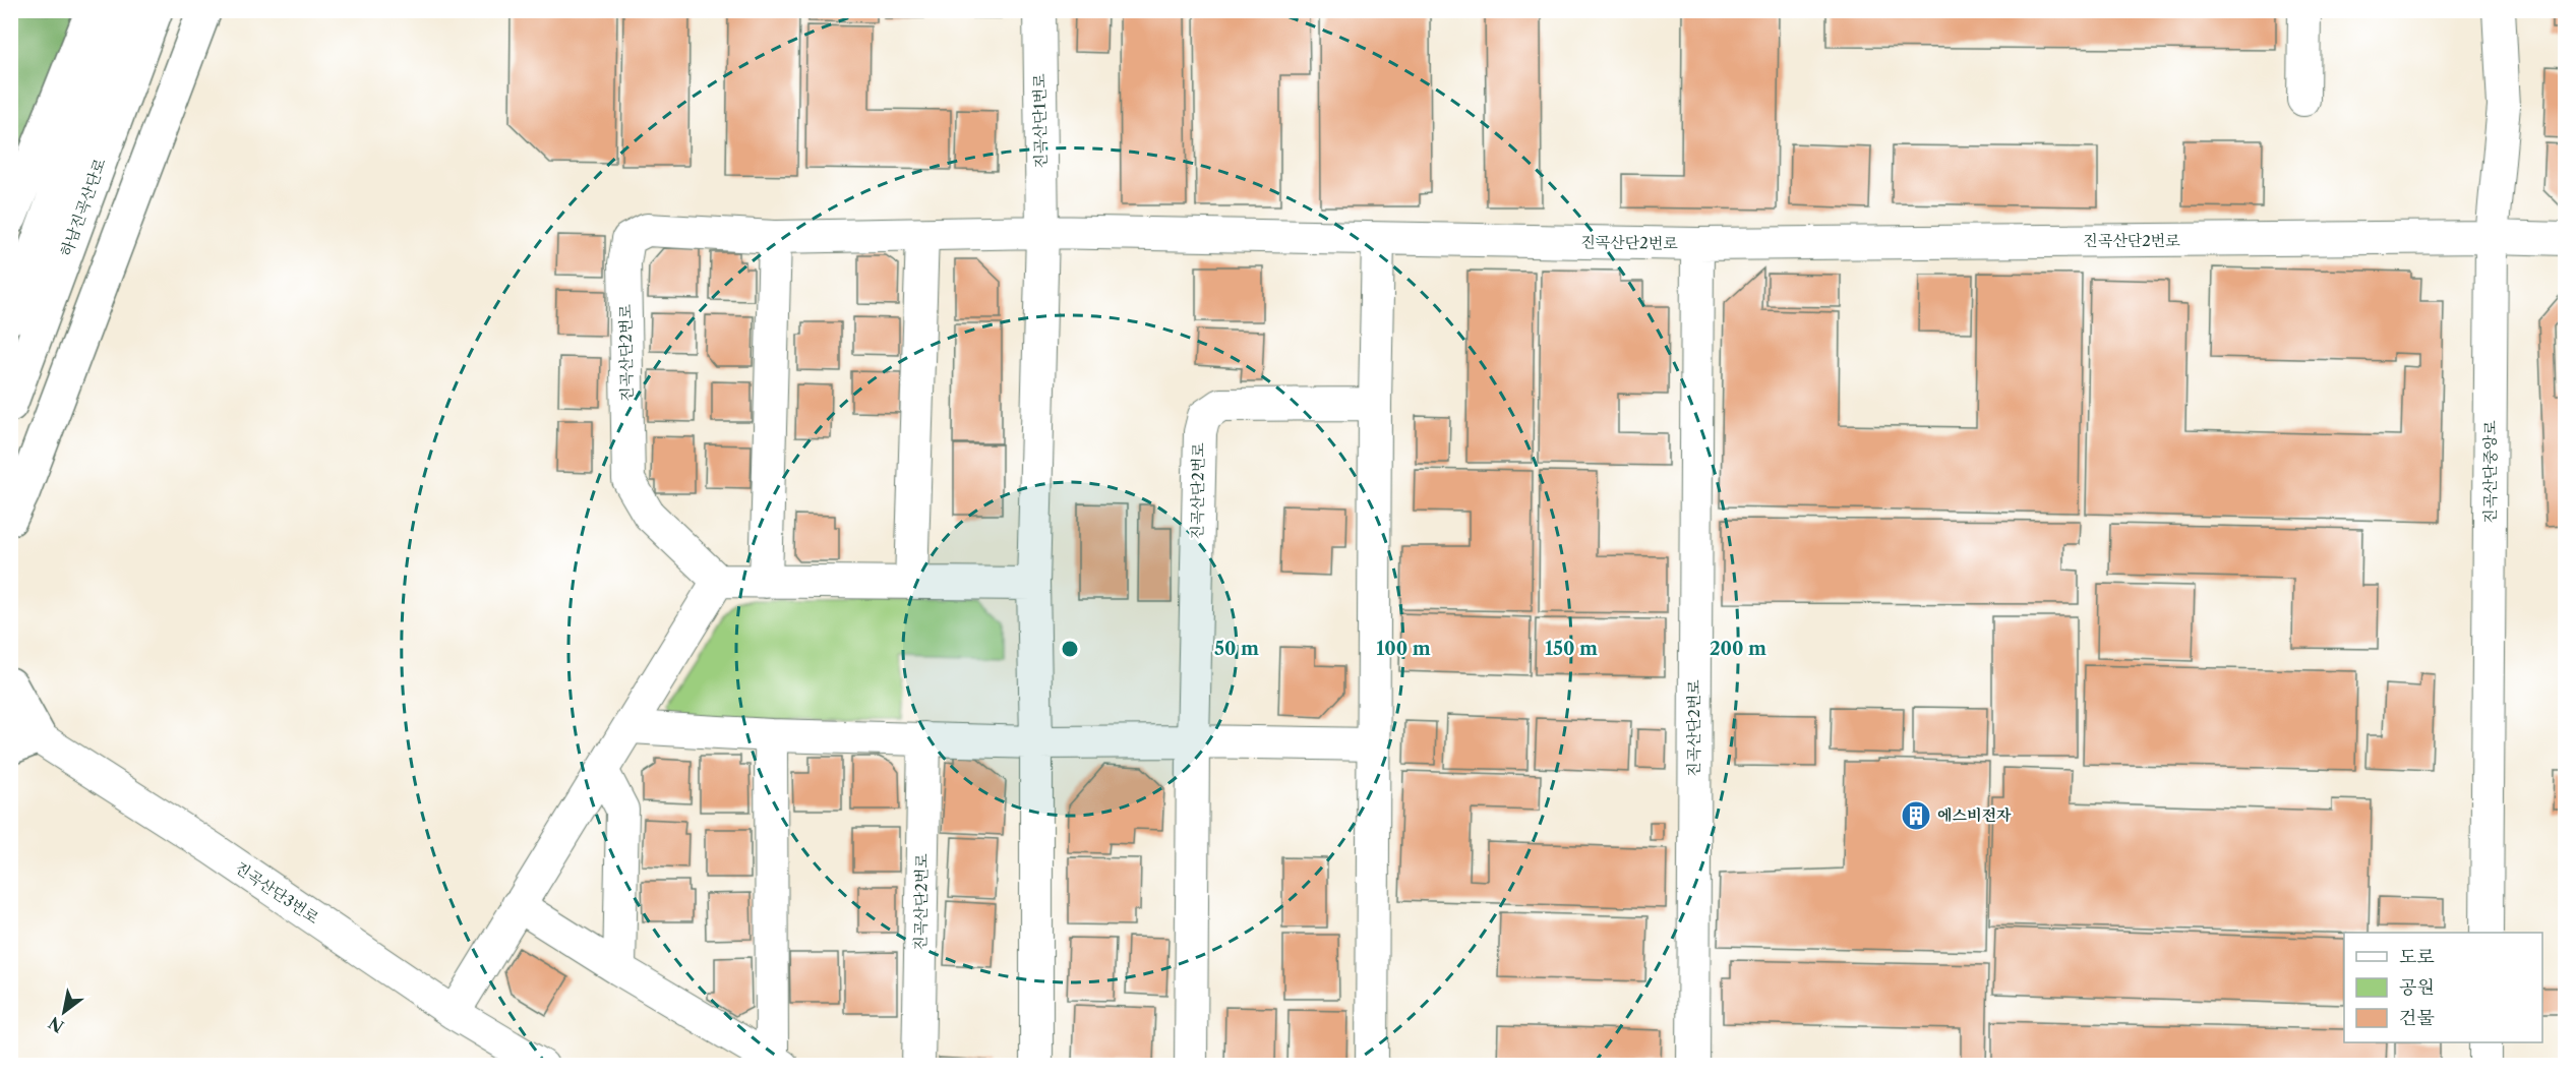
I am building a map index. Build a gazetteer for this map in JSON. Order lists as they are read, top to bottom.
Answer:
{
  "streets": {
    "highway": ["하남진곡산단로"],
    "street": [
      "진곡산단1번로",
      "진곡산단2번로",
      "진곡산단중앙로",
      "진곡산단3번로"
    ]
  },
  "crossings": [
    ["진곡산단1번로", "진곡산단2번로"],
    ["진곡산단2번로", "진곡산단중앙로"]
  ],
  "places": {
    "building": ["에스비전자"]
  },
  "legend": ["도로", "공원", "건물"],
  "north": "bottom left",
  "rings": [
    "50 m",
    "100 m",
    "150 m",
    "200 m"
  ]
}
